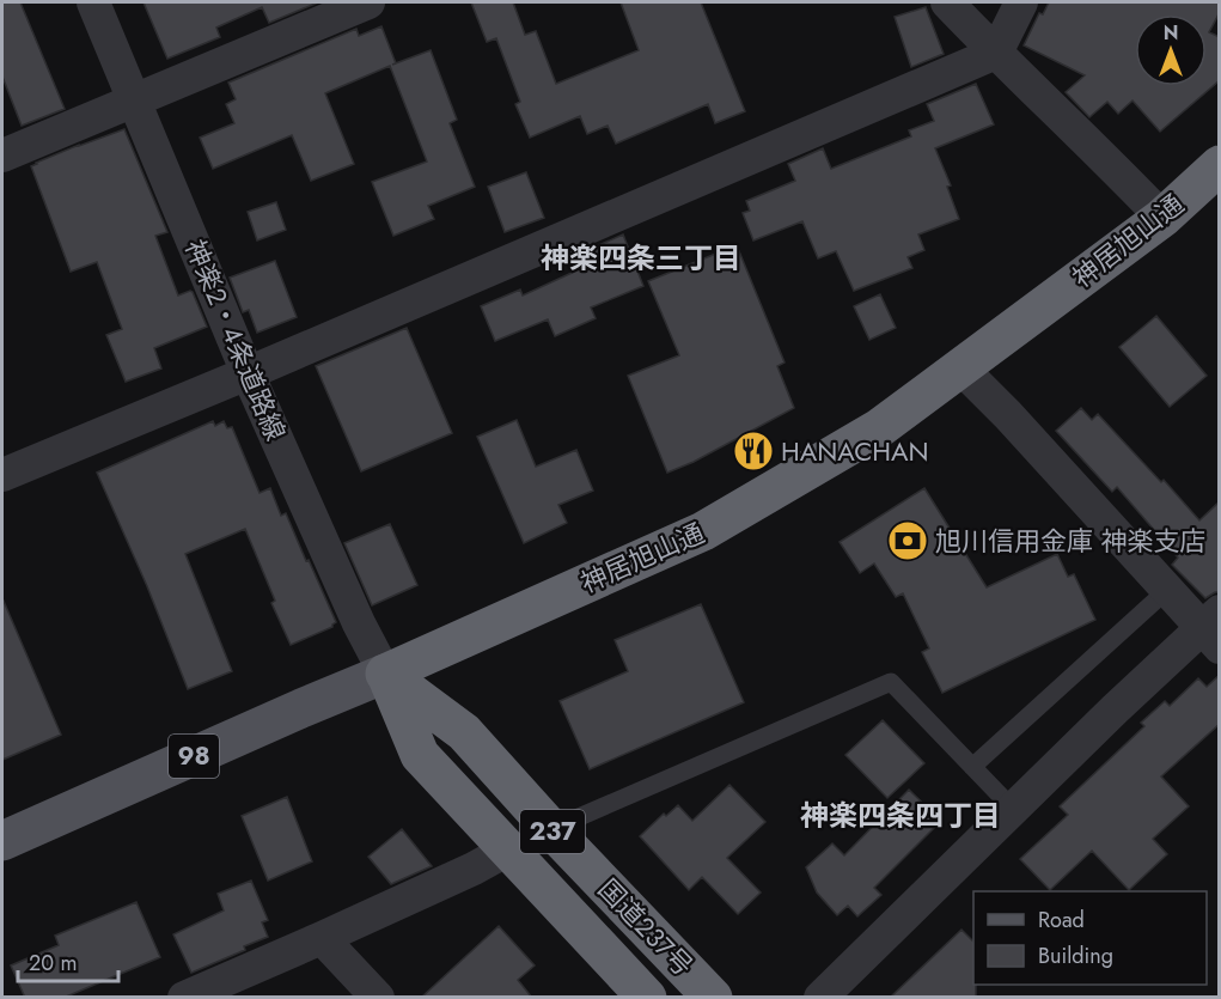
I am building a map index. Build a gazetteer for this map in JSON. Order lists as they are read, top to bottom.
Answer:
{
  "streets": {
    "highway": ["神居旭山通", "237", "国道237号"],
    "main road": ["98"],
    "street": ["神楽2・4条道路線"]
  },
  "crossings": [
    ["神居旭山通", "神楽2・4条道路線"],
    ["神居旭山通", "国道237号"],
    ["神楽2・4条道路線", "国道237号"]
  ],
  "districts": ["神楽四条三丁目", "神楽四条四丁目"],
  "places": {
    "restaurant": ["HANACHAN"],
    "bank": ["旭川信用金庫 神楽支店"]
  },
  "legend": ["Road", "Building"],
  "scale_bar": "20 m",
  "north": "top"
}
